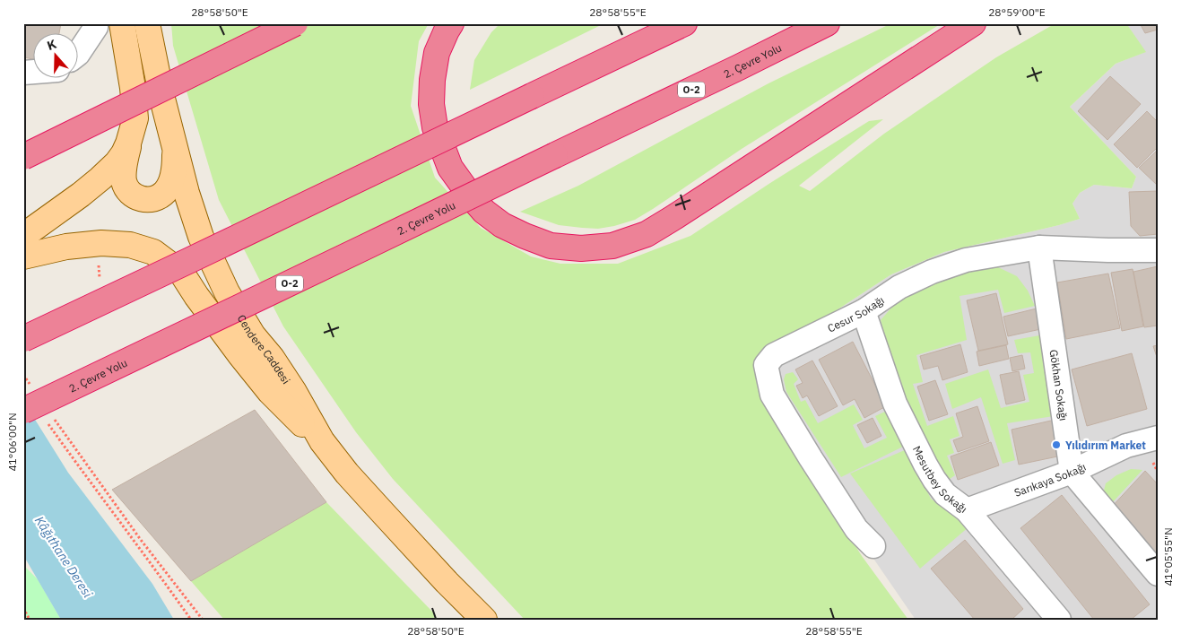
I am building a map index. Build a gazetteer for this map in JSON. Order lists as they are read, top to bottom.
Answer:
{
  "streets": {
    "highway": ["2. Çevre Yolu", "O-2"],
    "main road": ["Cendere Caddesi"],
    "street": [
      "Cesur Sokağı",
      "Gökhan Sokağı",
      "Mesutbey Sokağı",
      "Sarıkaya Sokağı"
    ]
  },
  "crossings": [
    ["Cesur Sokağı", "Gökhan Sokağı"],
    ["Cesur Sokağı", "Mesutbey Sokağı"],
    ["Gökhan Sokağı", "Sarıkaya Sokağı"],
    ["Mesutbey Sokağı", "Sarıkaya Sokağı"]
  ],
  "water": ["Kâğıthane Deresi"],
  "places": ["Yılıdırım Market"],
  "north": "top",
  "coordinates": [
    "28°58'50\"E",
    "28°58'55\"E",
    "28°59'00\"E",
    "41°06'00\"N",
    "41°05'55\"N"
  ]
}
